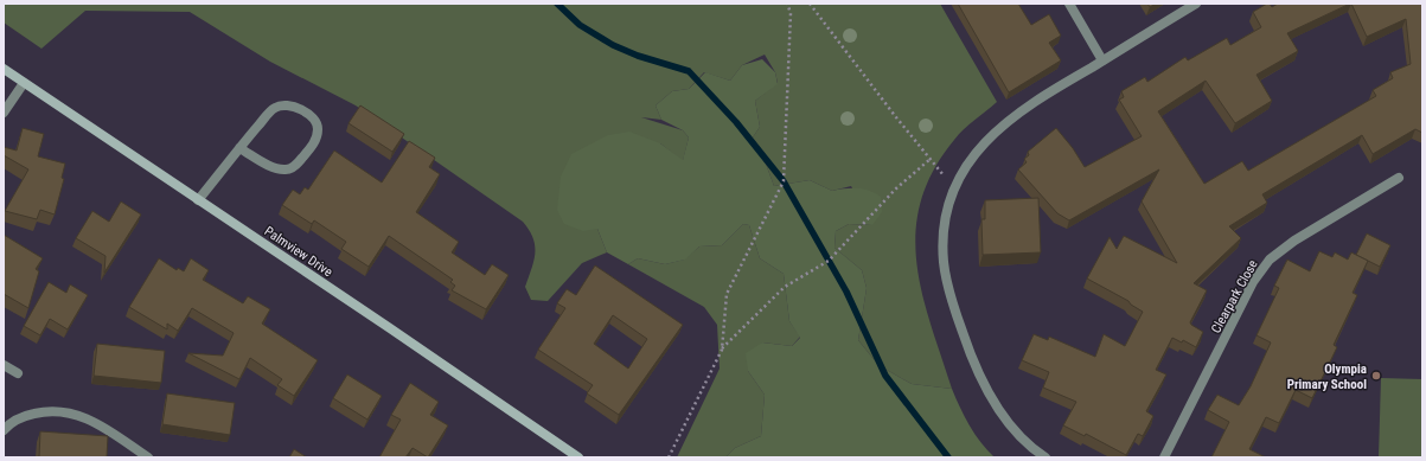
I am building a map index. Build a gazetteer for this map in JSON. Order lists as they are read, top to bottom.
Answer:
{
  "streets": {
    "street": ["Palmview Drive", "Clearpark Close"]
  },
  "places": ["Olympia Primary School"]
}
